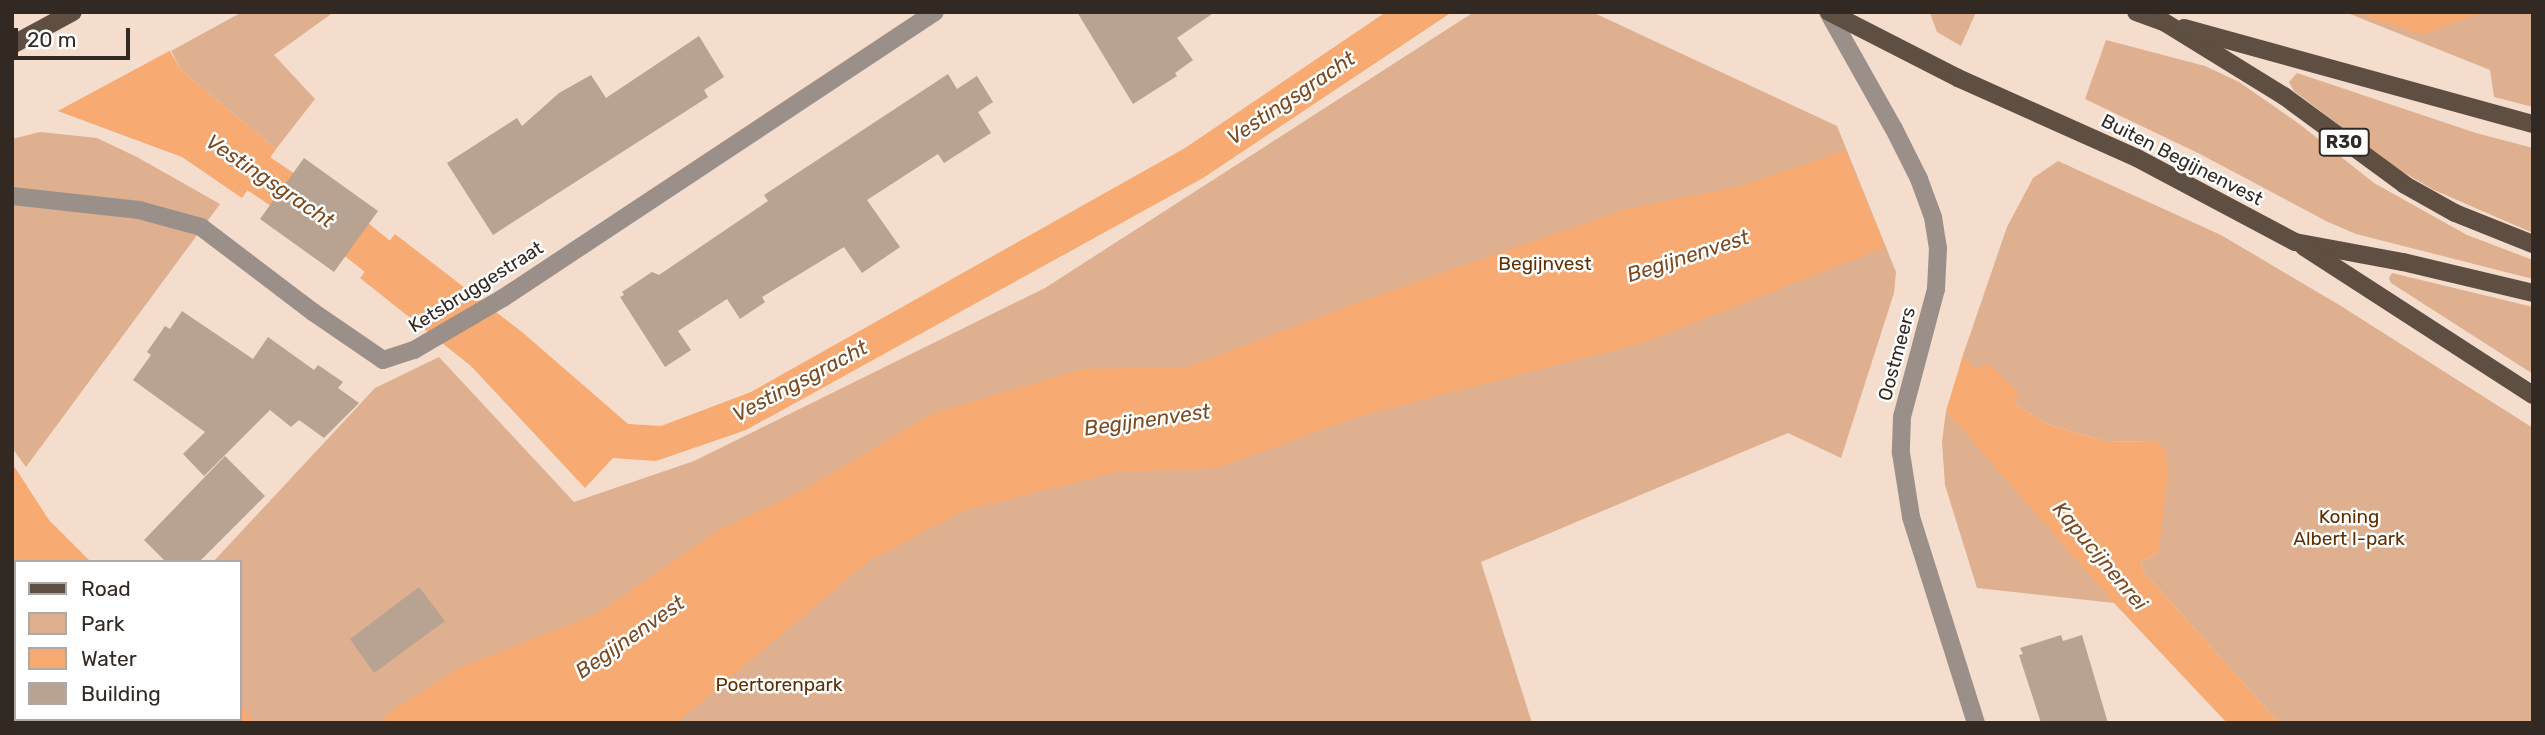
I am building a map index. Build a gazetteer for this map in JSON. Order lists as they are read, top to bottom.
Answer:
{
  "streets": {
    "main road": ["R30", "Buiten Begijnenvest"],
    "street": ["Ketsbruggestraat", "Oostmeers"]
  },
  "crossings": [
    ["Buiten Begijnenvest", "Oostmeers"]
  ],
  "water": ["Vestingsgracht", "Begijnenvest", "Kapucijnenrei"],
  "parks": ["Begijnvest", "Koning Albert I-park", "Poertorenpark"],
  "legend": [
    "Road",
    "Park",
    "Water",
    "Building"
  ],
  "scale_bar": "20 m"
}
